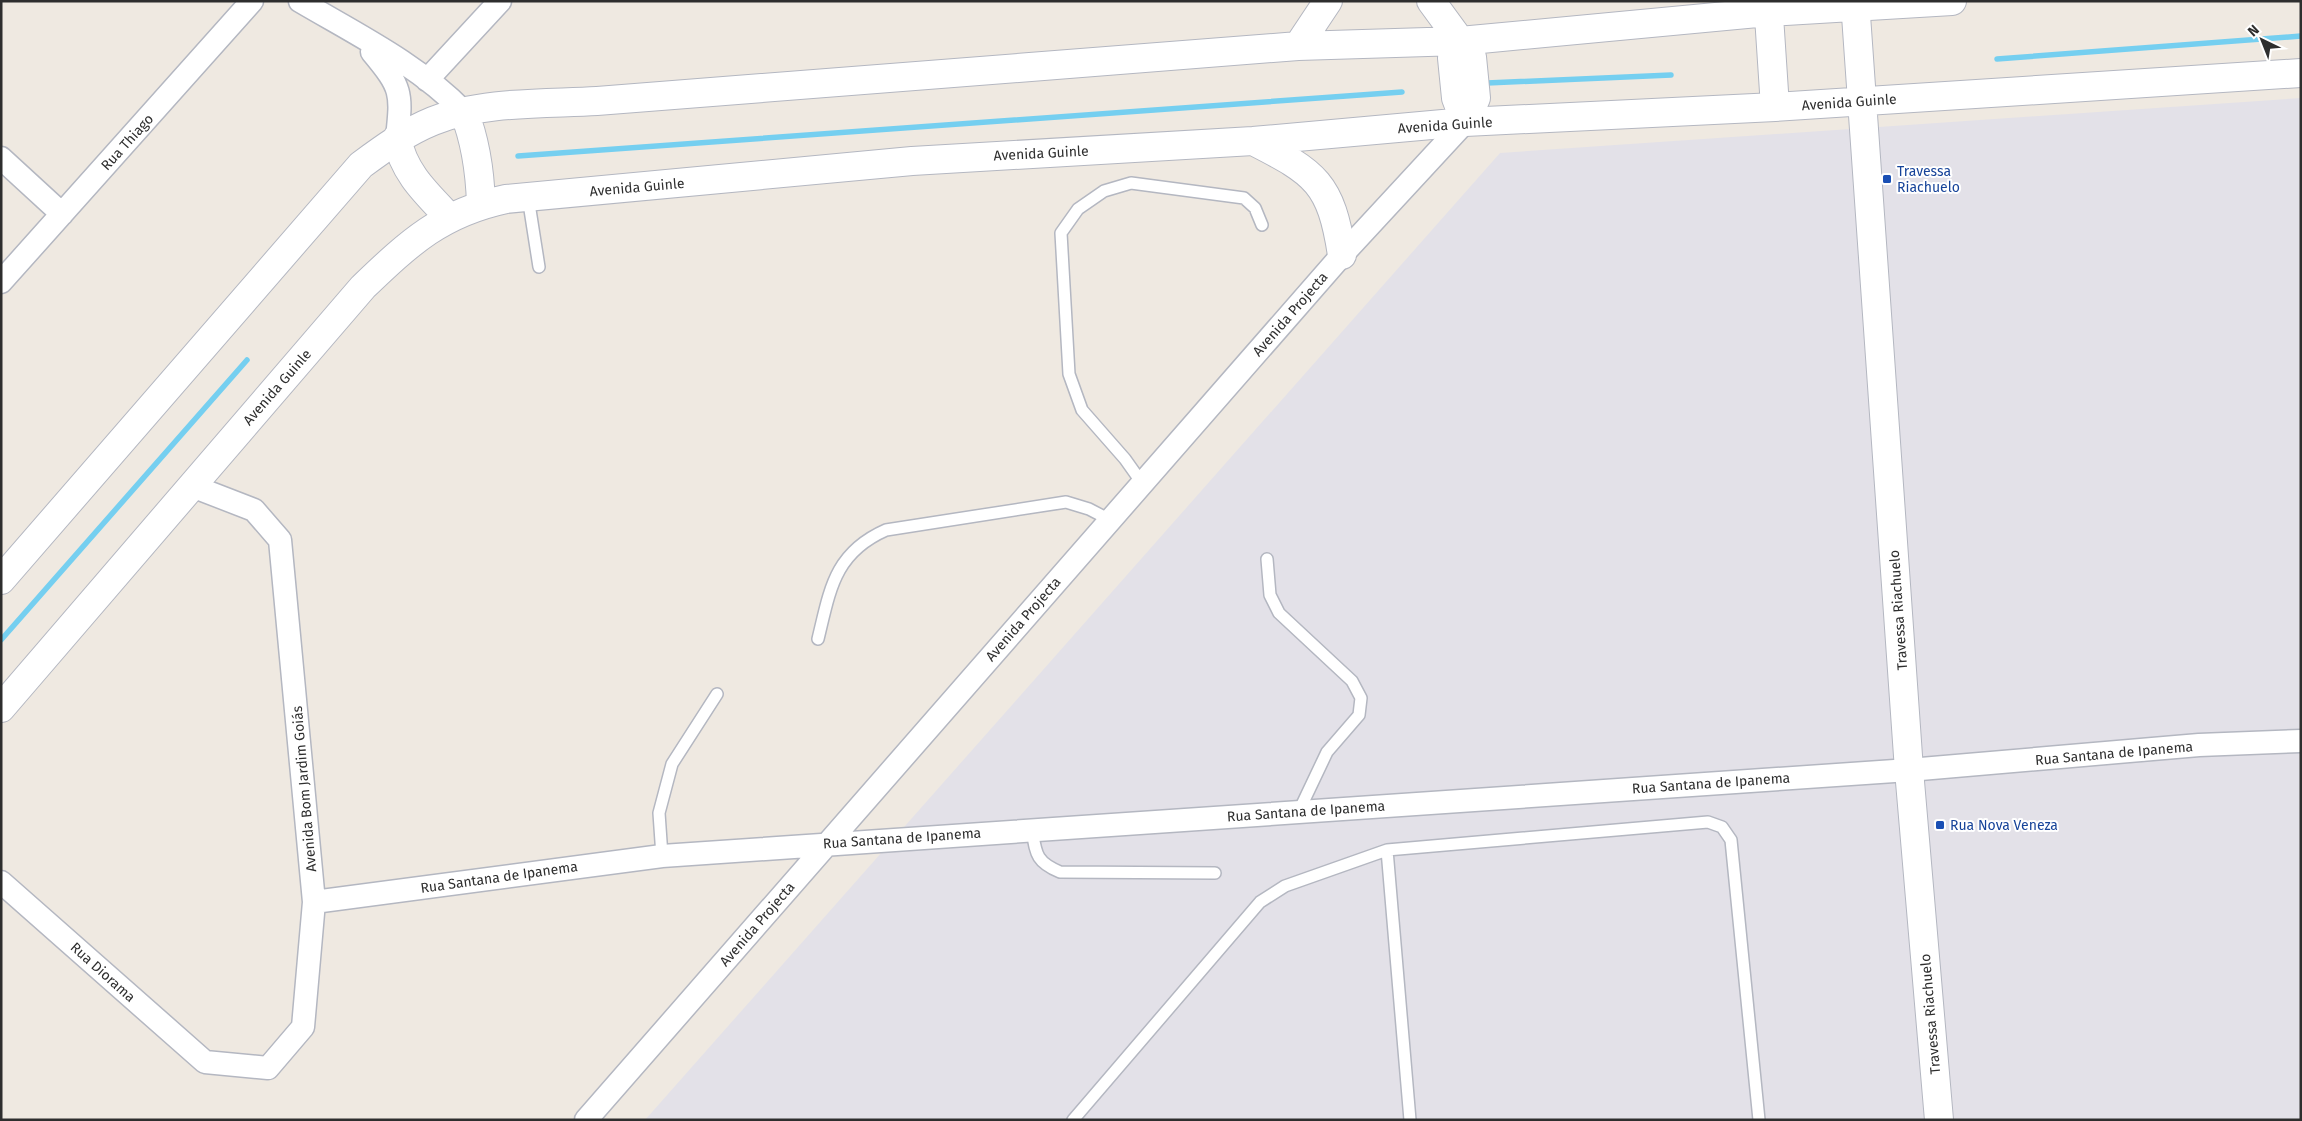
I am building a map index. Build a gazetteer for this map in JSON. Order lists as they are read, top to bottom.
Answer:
{
  "streets": {
    "street": [
      "Avenida Guinle",
      "Rua Thiago",
      "Avenida Projecta",
      "Travessa Riachuelo",
      "Rua Santana de Ipanema",
      "Avenida Bom Jardim Goiás",
      "Rua Diorama"
    ]
  },
  "crossings": [
    ["Avenida Guinle", "Avenida Projecta"],
    ["Avenida Guinle", "Travessa Riachuelo"],
    ["Avenida Guinle", "Avenida Bom Jardim Goiás"],
    ["Avenida Projecta", "Rua Santana de Ipanema"],
    ["Travessa Riachuelo", "Rua Santana de Ipanema"],
    ["Rua Santana de Ipanema", "Avenida Bom Jardim Goiás"],
    ["Avenida Bom Jardim Goiás", "Rua Diorama"]
  ],
  "places": {
    "transit": ["Travessa Riachuelo", "Rua Nova Veneza"]
  },
  "north": "top left"
}
